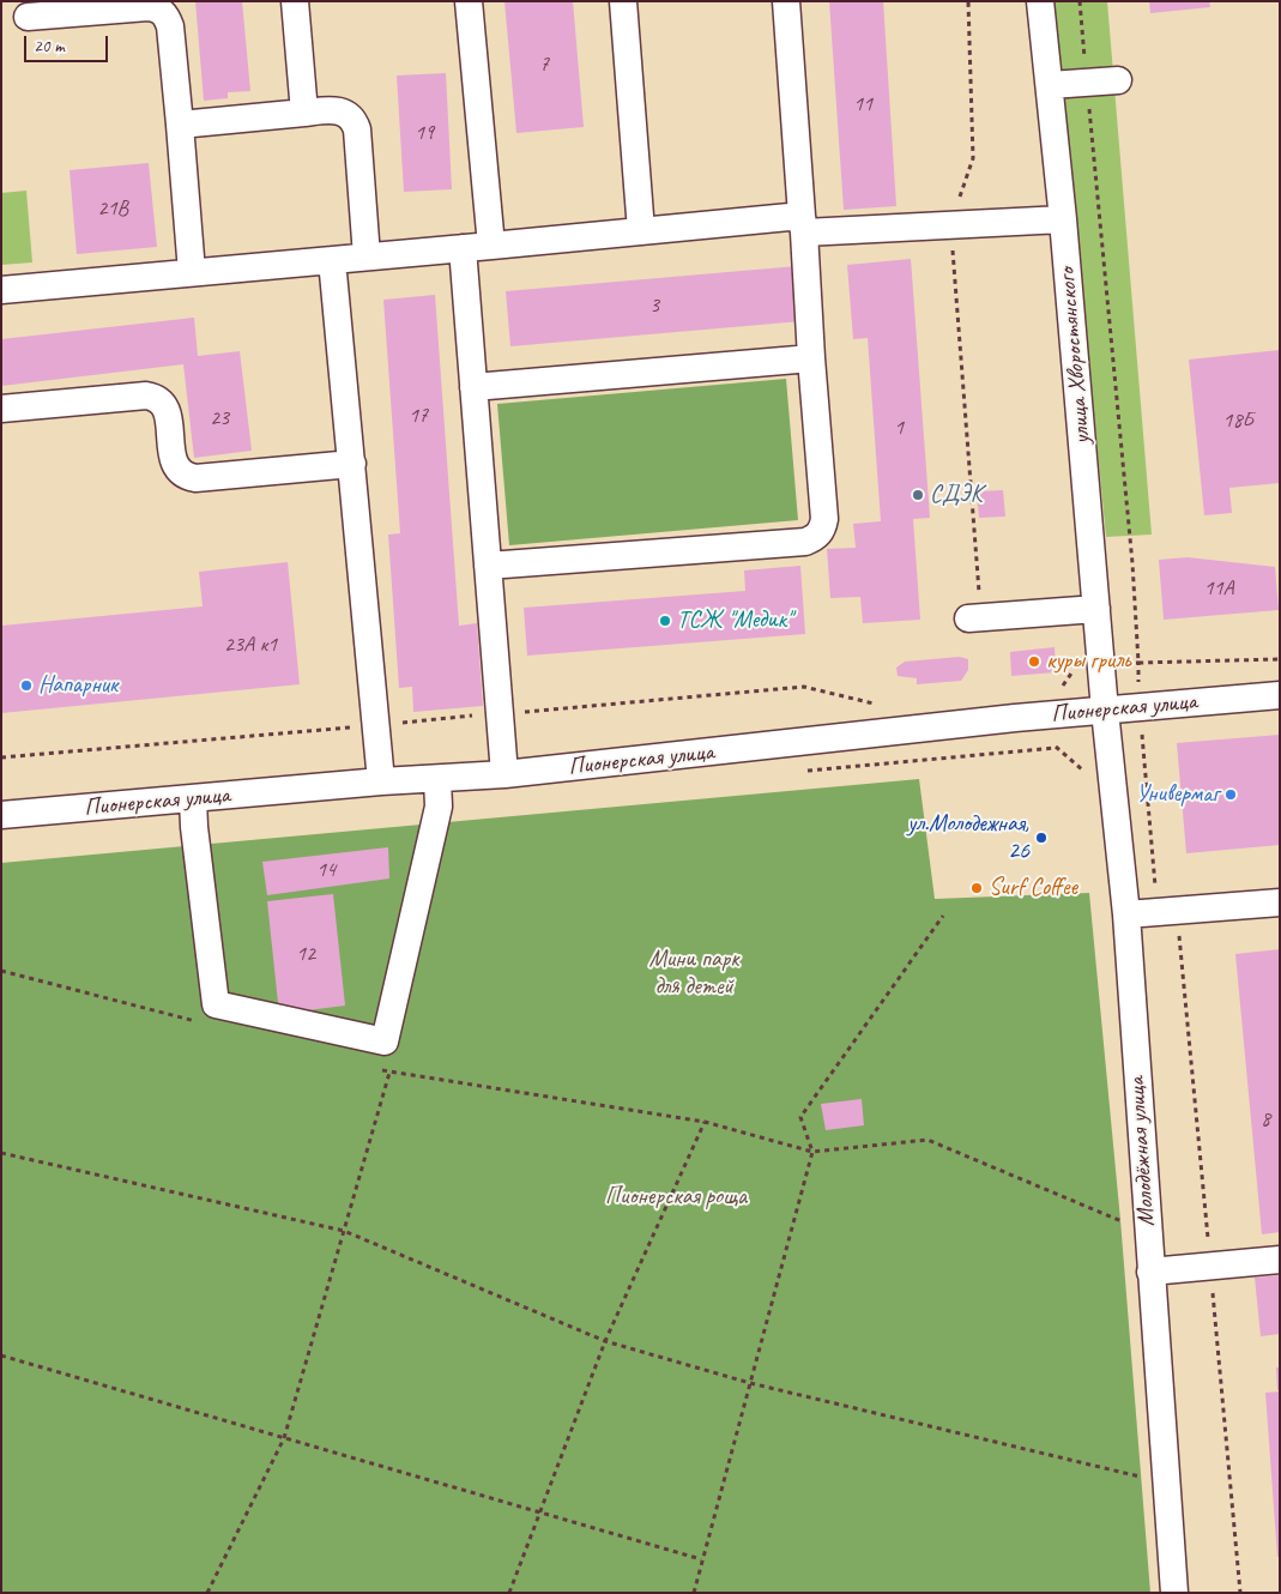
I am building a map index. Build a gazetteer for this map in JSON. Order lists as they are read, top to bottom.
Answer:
{
  "streets": {
    "street": ["улица Хворостянского", "Пионерская улица", "Молодёжная улица"]
  },
  "crossings": [
    ["улица Хворостянского", "Пионерская улица"],
    ["улица Хворостянского", "Молодёжная улица"],
    ["Пионерская улица", "Молодёжная улица"]
  ],
  "parks": ["Мини парк для детей", "Пионерская роща"],
  "places": [
    "СДЭК",
    "ТСЖ \"Медик\"",
    "куры гриль",
    "Напарник",
    "Универмаг",
    "ул.Молодежная, 26",
    "Surf Coffee"
  ],
  "house_numbers": [
    "7",
    "11",
    "19",
    "21В",
    "3",
    "17",
    "23",
    "18Б",
    "1",
    "11А",
    "23А к1",
    "14",
    "12",
    "8"
  ],
  "scale_bar": "20 m"
}
